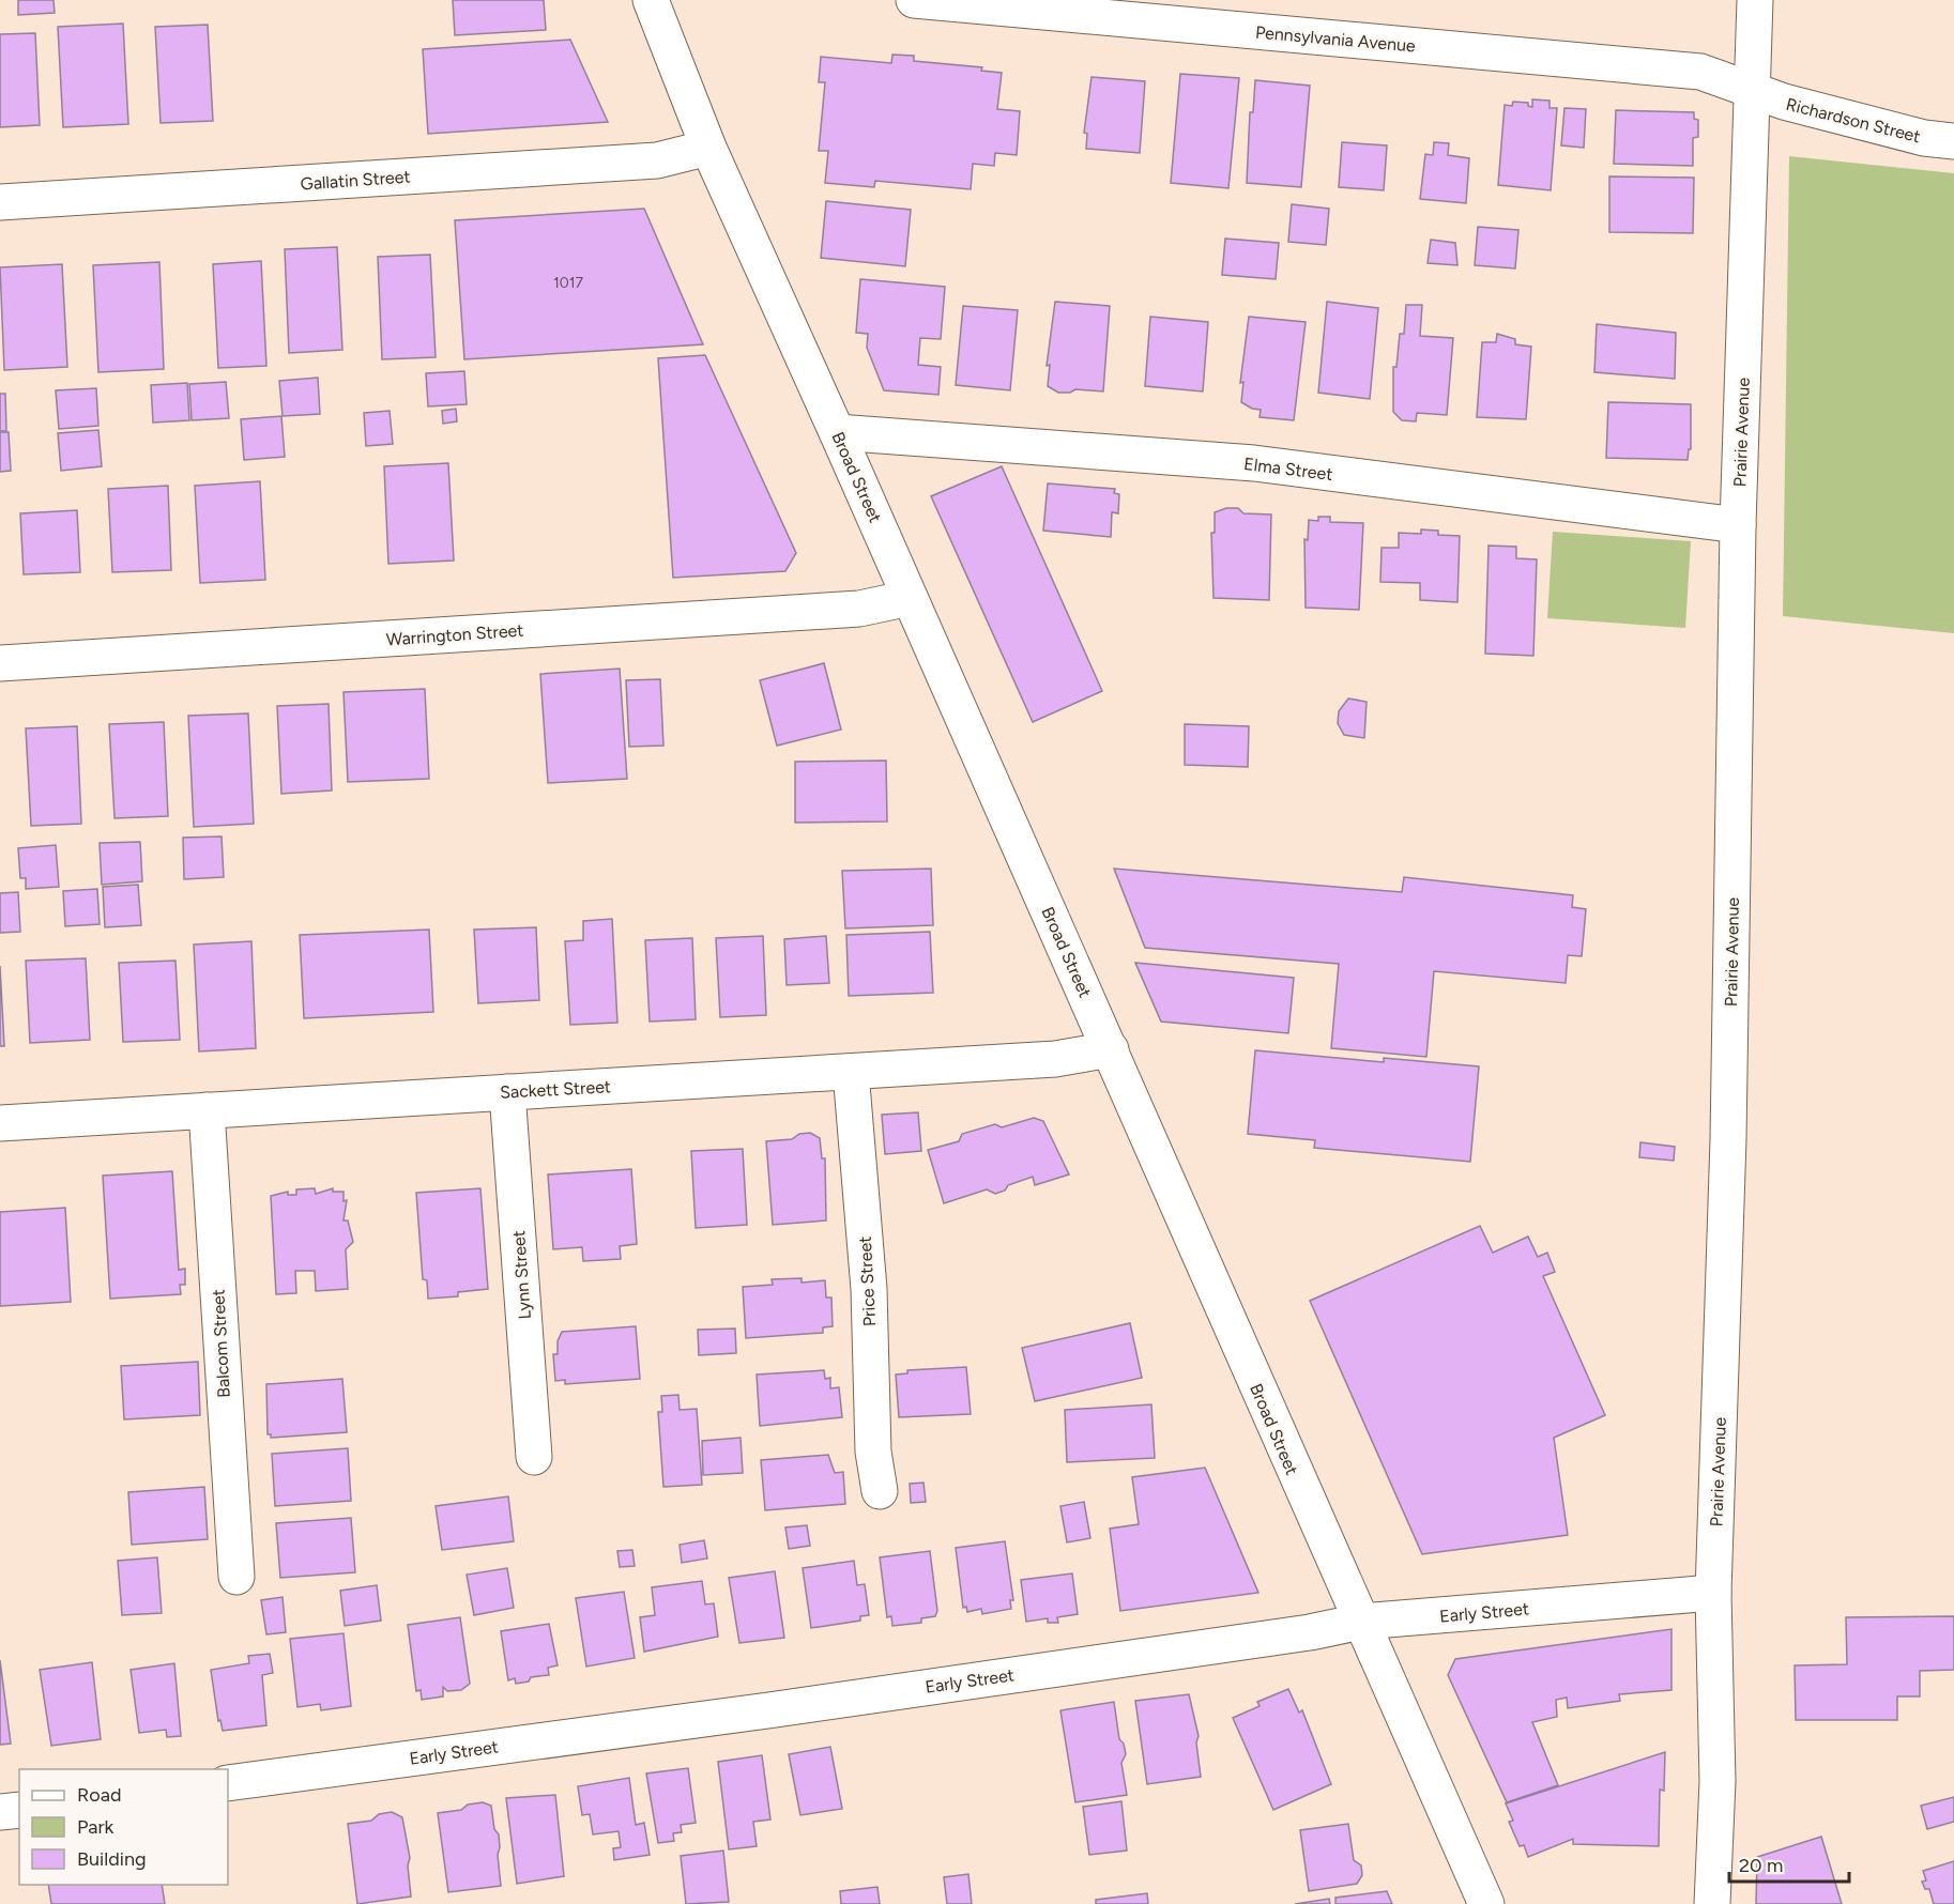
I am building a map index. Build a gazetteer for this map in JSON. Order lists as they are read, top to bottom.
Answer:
{
  "streets": {
    "street": [
      "Pennsylvania Avenue",
      "Richardson Street",
      "Gallatin Street",
      "Prairie Avenue",
      "Elma Street",
      "Broad Street",
      "Warrington Street",
      "Sackett Street",
      "Lynn Street",
      "Price Street",
      "Balcom Street",
      "Early Street"
    ]
  },
  "crossings": [
    ["Pennsylvania Avenue", "Richardson Street"],
    ["Pennsylvania Avenue", "Prairie Avenue"],
    ["Richardson Street", "Prairie Avenue"],
    ["Gallatin Street", "Broad Street"],
    ["Prairie Avenue", "Elma Street"],
    ["Prairie Avenue", "Early Street"],
    ["Elma Street", "Broad Street"],
    ["Broad Street", "Warrington Street"],
    ["Broad Street", "Sackett Street"],
    ["Broad Street", "Early Street"],
    ["Sackett Street", "Lynn Street"],
    ["Sackett Street", "Price Street"],
    ["Sackett Street", "Balcom Street"]
  ],
  "house_numbers": ["1017"],
  "legend": ["Road", "Park", "Building"],
  "scale_bar": "20 m"
}
